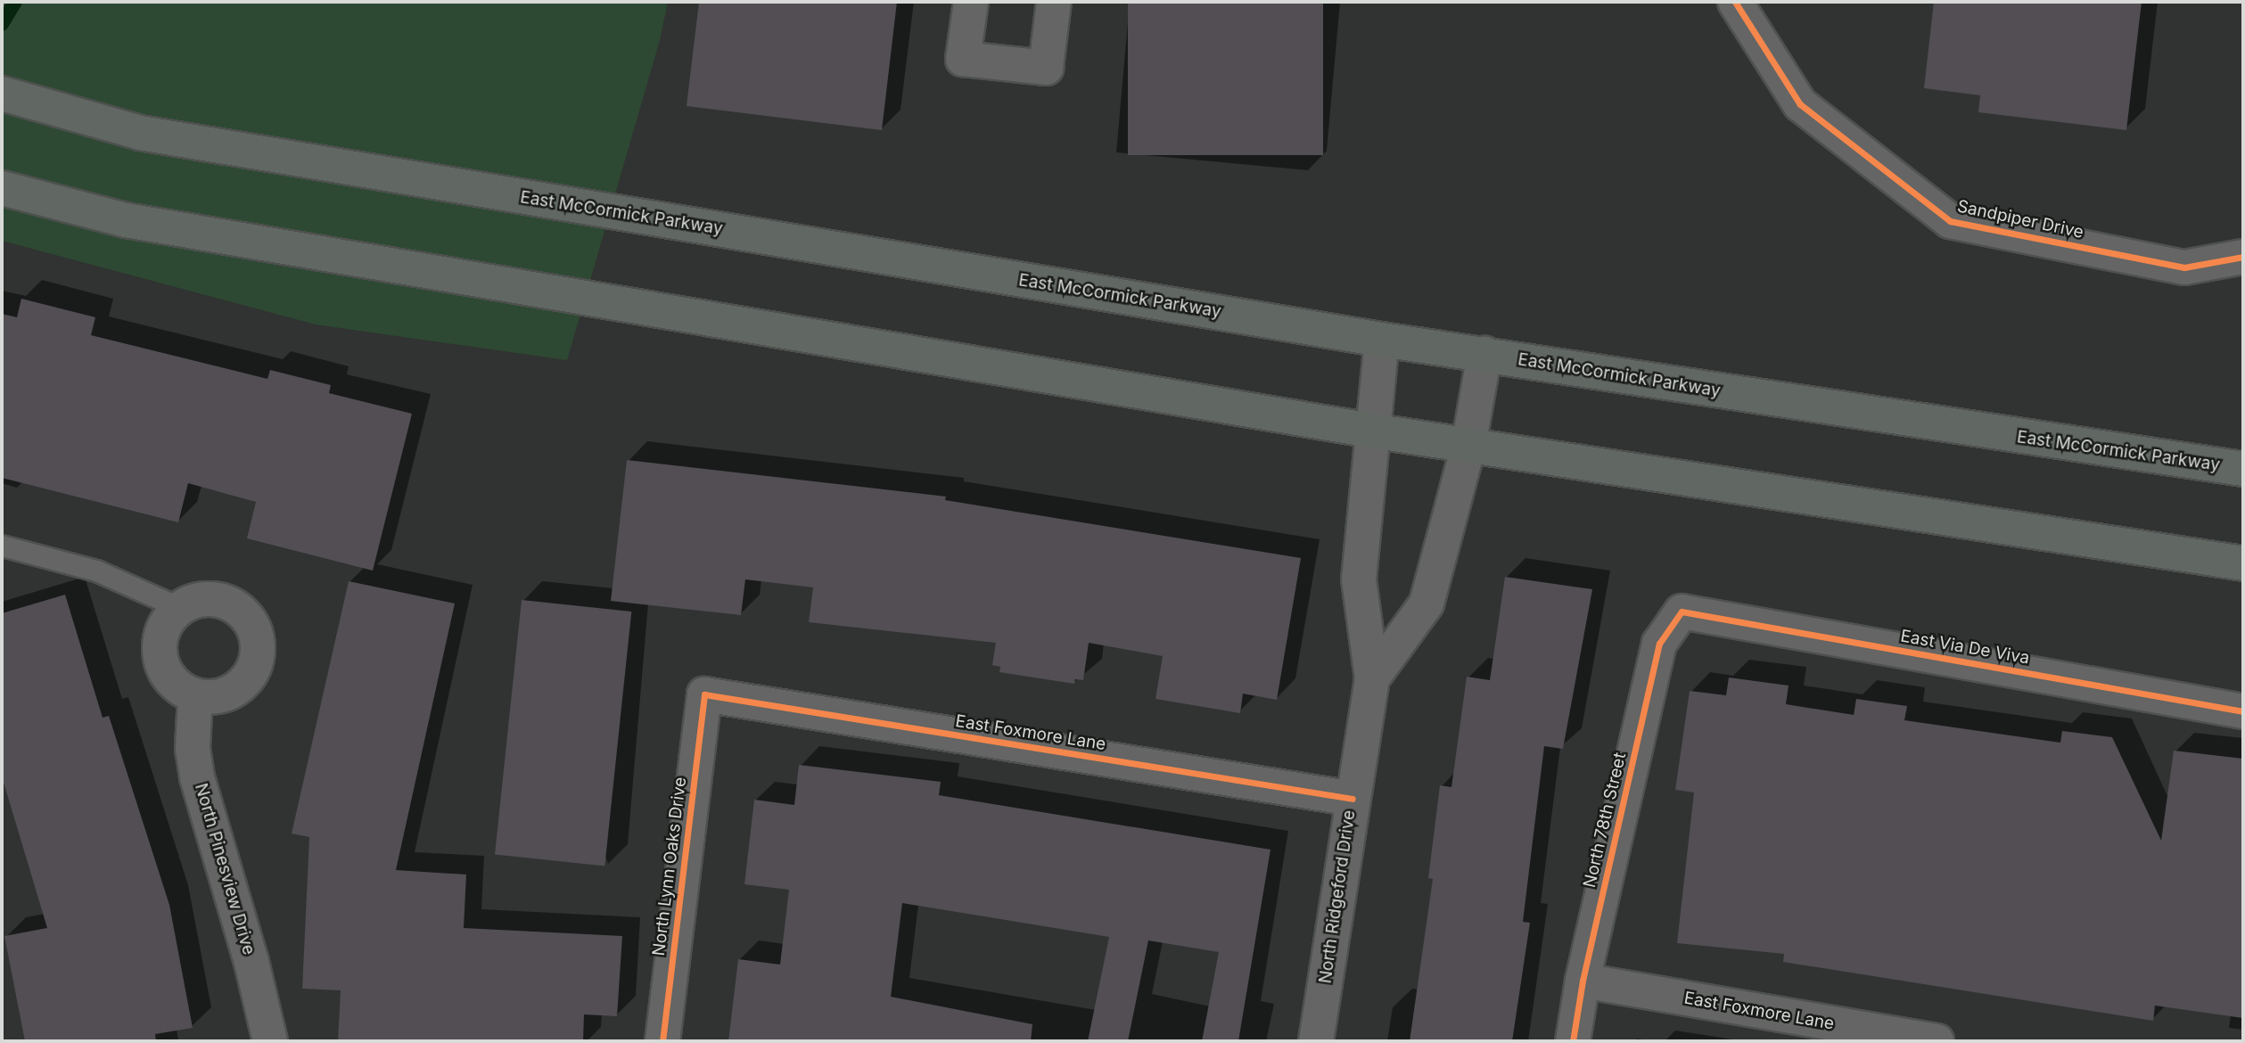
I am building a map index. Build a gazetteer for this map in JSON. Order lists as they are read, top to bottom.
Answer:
{
  "streets": {
    "main road": ["East McCormick Parkway"],
    "street": [
      "Sandpiper Drive",
      "East Via De Viva",
      "East Foxmore Lane",
      "North 78th Street",
      "North Lynn Oaks Drive",
      "North Pinesview Drive",
      "North Ridgeford Drive"
    ]
  },
  "crossings": [
    ["East McCormick Parkway", "North Ridgeford Drive"],
    ["East Via De Viva", "North 78th Street"],
    ["East Foxmore Lane", "North 78th Street"],
    ["East Foxmore Lane", "North Lynn Oaks Drive"],
    ["East Foxmore Lane", "North Ridgeford Drive"]
  ]
}
